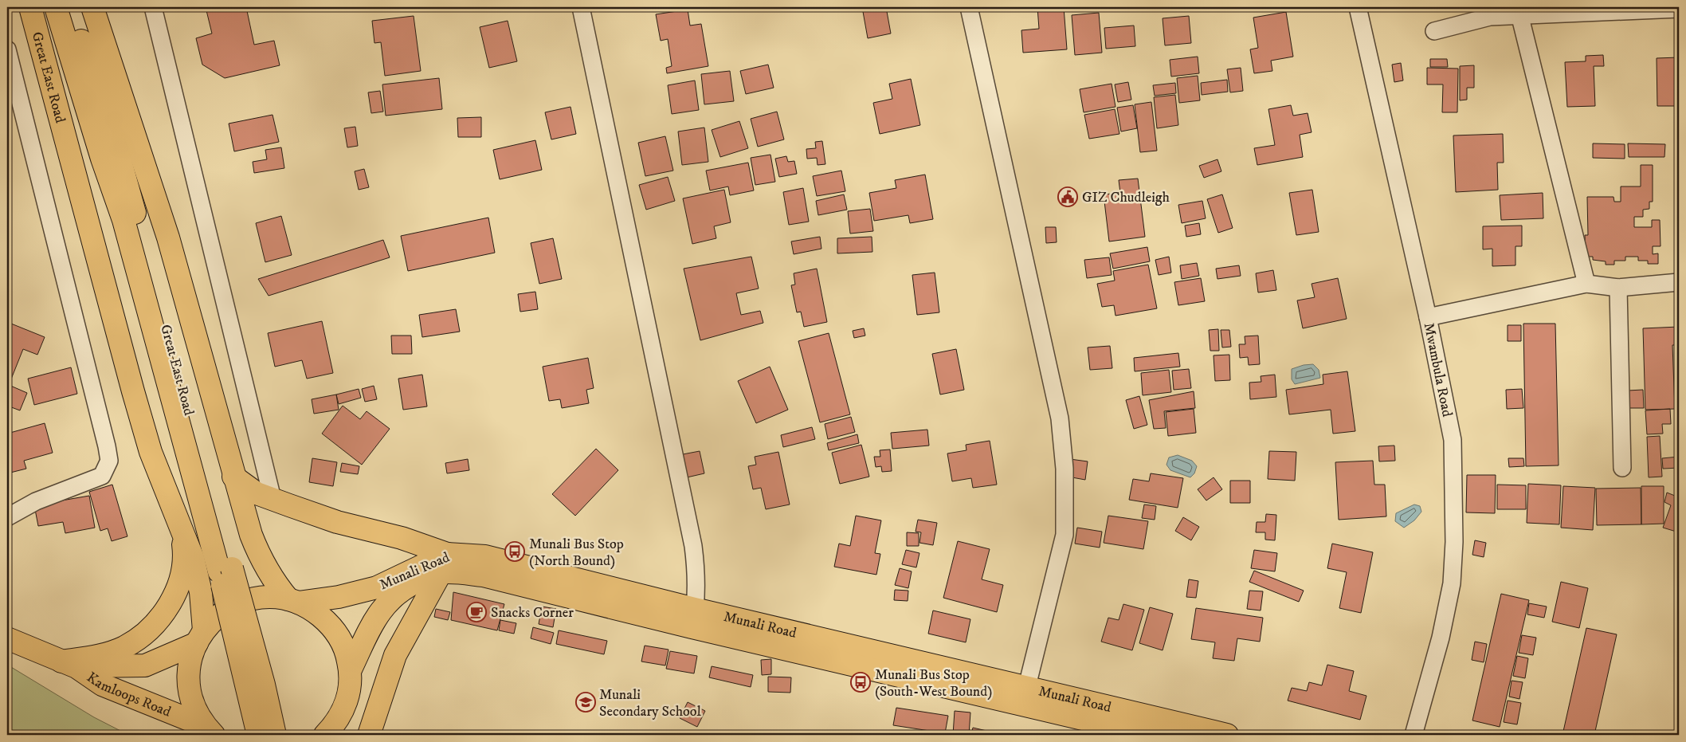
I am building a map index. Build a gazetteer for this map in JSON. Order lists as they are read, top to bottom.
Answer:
{
  "streets": {
    "main road": ["Great East Road", "Munali Road", "Kamloops Road"],
    "street": ["Mwambula Road"]
  },
  "crossings": [
    ["Great East Road", "Munali Road"],
    ["Great East Road", "Kamloops Road"]
  ],
  "places": {
    "public building": ["GIZ Chudleigh"],
    "bus stop": ["Munali Bus Stop (North Bound)", "Munali Bus Stop (South-West Bound)"],
    "cafe": ["Snacks Corner"],
    "school or university": ["Munali Secondary School"]
  }
}
